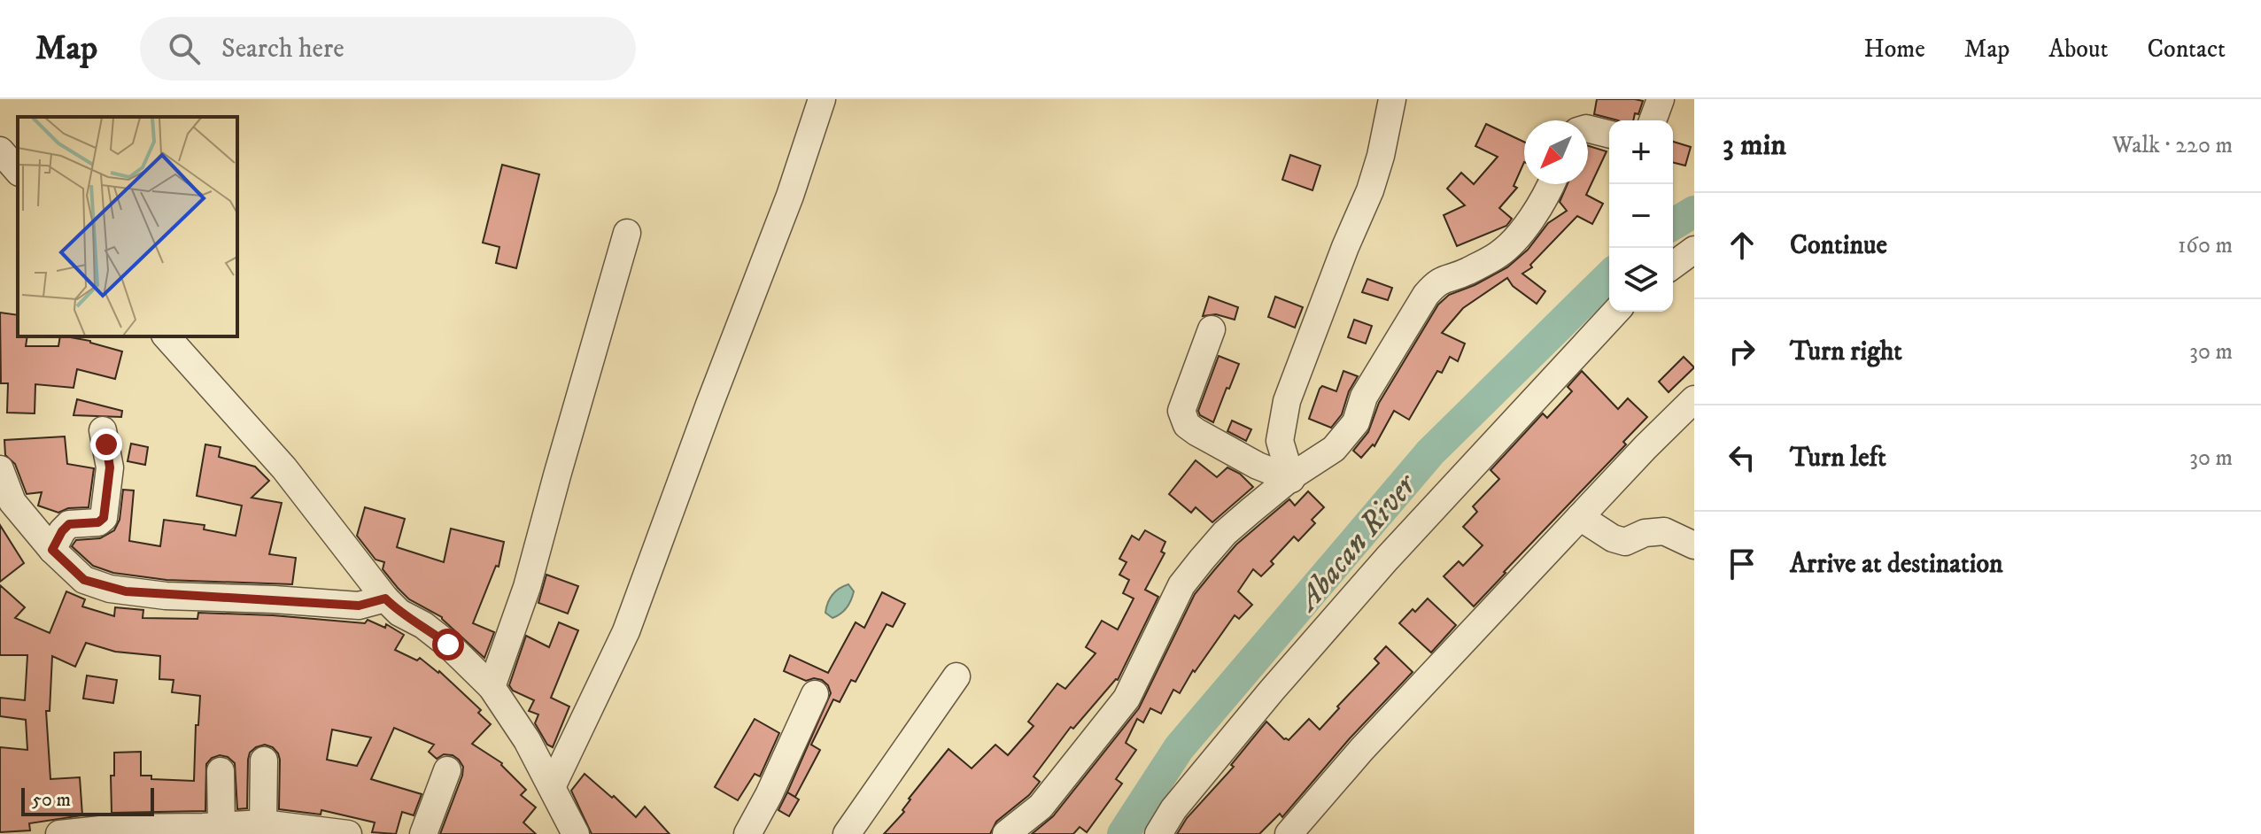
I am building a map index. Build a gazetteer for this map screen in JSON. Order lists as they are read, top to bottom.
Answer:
{
  "water": ["Abacan River"],
  "scale_bar": "50 m",
  "north": "bottom left",
  "page": {
    "header": "Map",
    "search": "Search here",
    "nav": [
      "Home",
      "Map",
      "About",
      "Contact"
    ],
    "heading": ["3 min", "Walk · 220 m"],
    "map_buttons": ["+", "−"],
    "list": [
      ["Continue", "160 m"],
      ["Turn right", "30 m"],
      ["Turn left", "30 m"],
      "Arrive at destination"
    ],
    "scale": "50 m"
  }
}
